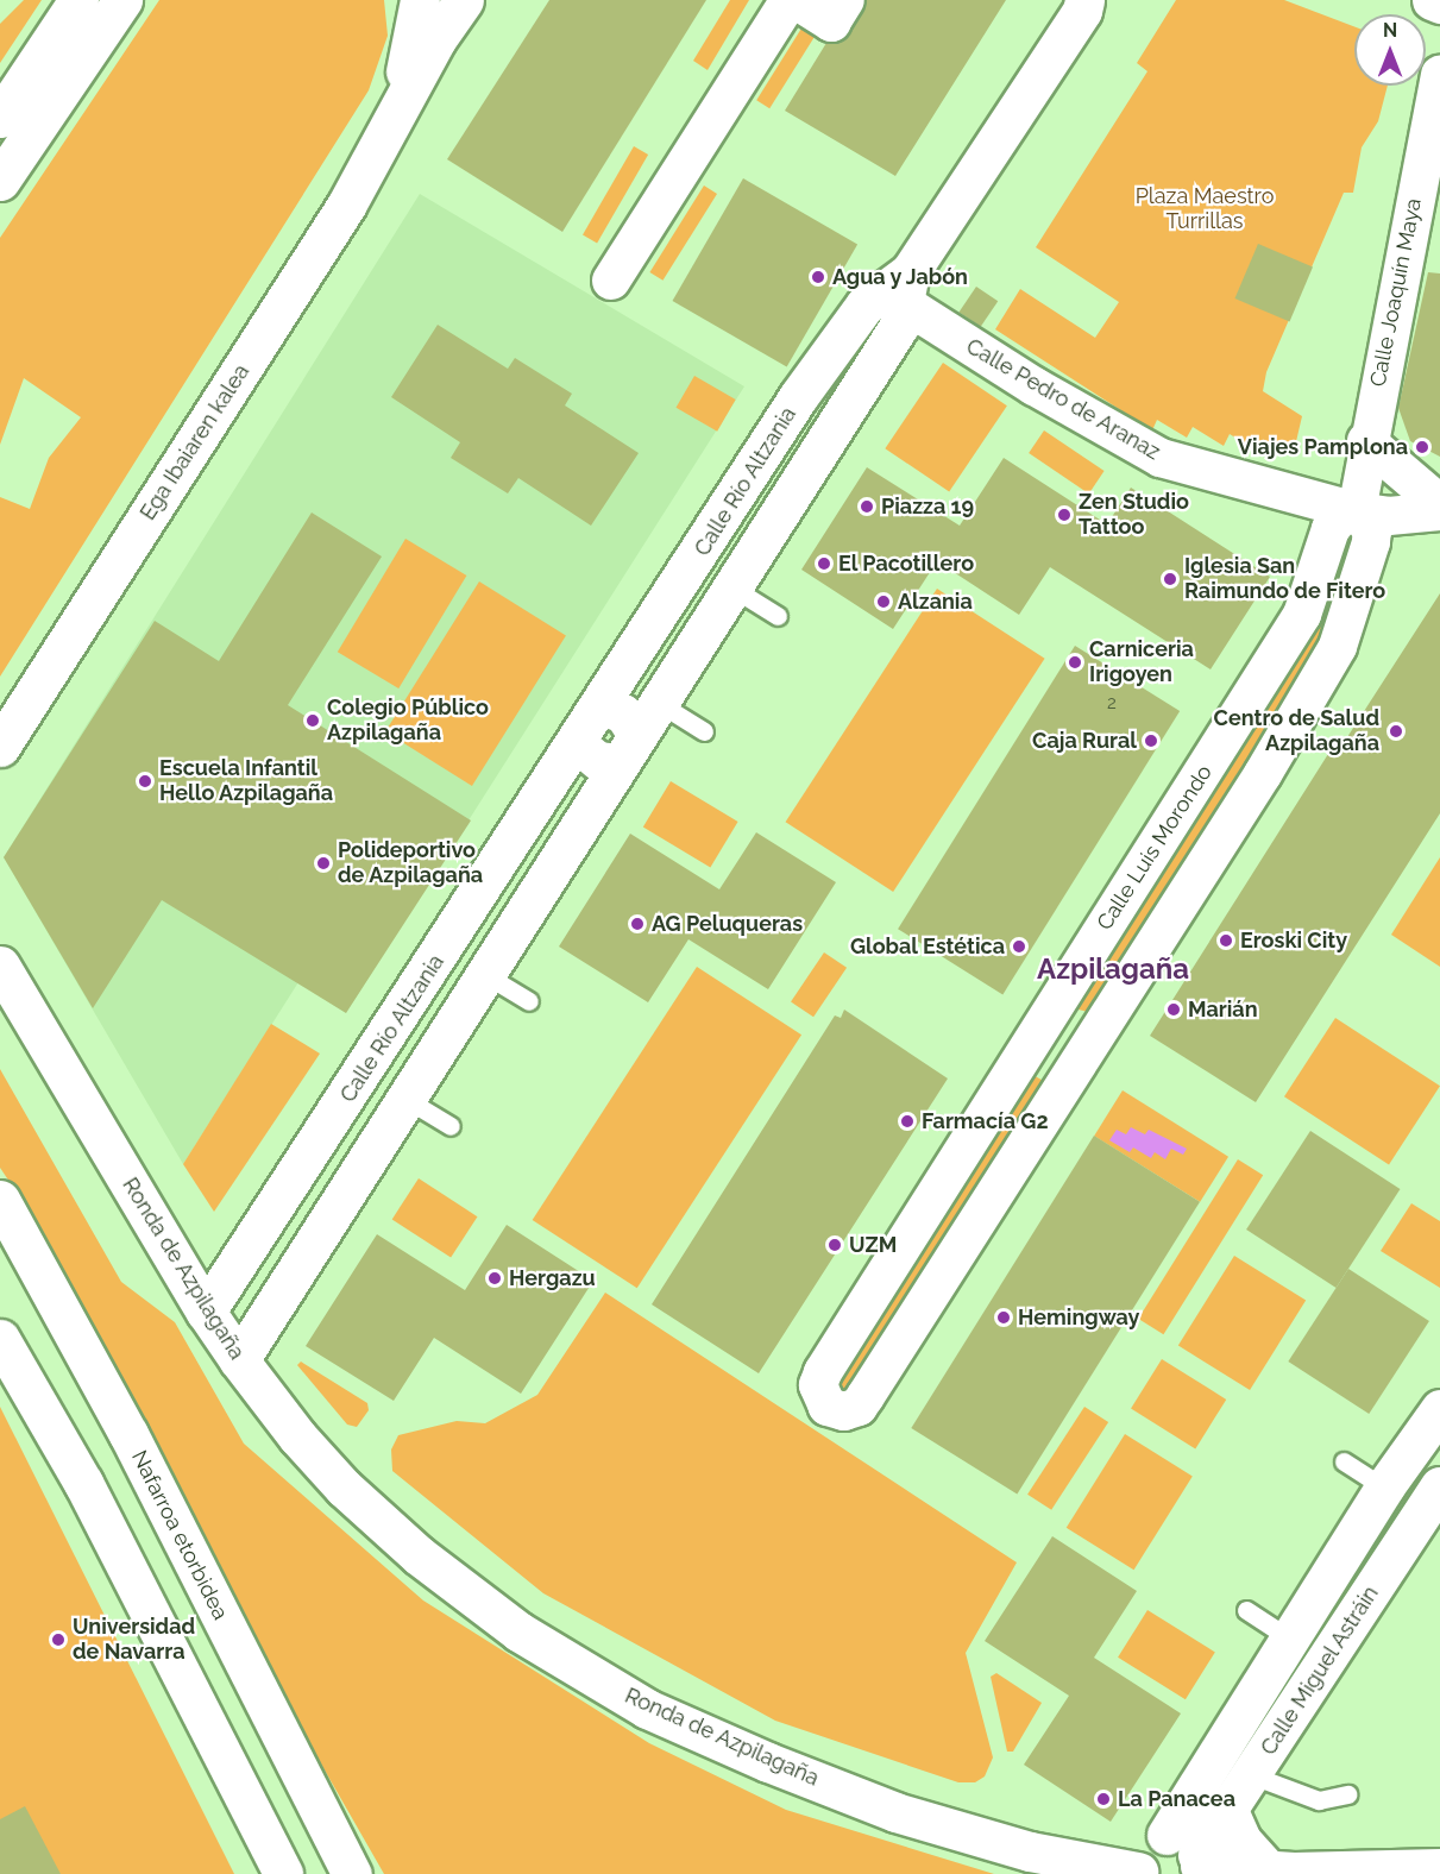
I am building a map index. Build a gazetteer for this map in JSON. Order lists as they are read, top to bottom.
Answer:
{
  "streets": {
    "street": [
      "Calle Joaquín Maya",
      "Calle Pedro de Aranaz",
      "Ega Ibaiaren kalea",
      "Calle Río Altzania",
      "Calle Luis Morondo",
      "Ronda de Azpilagaña",
      "Nafarroa etorbidea",
      "Calle Miguel Astráin"
    ]
  },
  "crossings": [
    ["Calle Joaquín Maya", "Calle Pedro de Aranaz"],
    ["Calle Joaquín Maya", "Calle Luis Morondo"],
    ["Calle Pedro de Aranaz", "Calle Río Altzania"],
    ["Calle Pedro de Aranaz", "Calle Luis Morondo"],
    ["Calle Río Altzania", "Ronda de Azpilagaña"]
  ],
  "districts": ["Azpilagaña"],
  "parks": ["Plaza Maestro Turrillas"],
  "places": [
    "Agua y Jabón",
    "Viajes Pamplona",
    "Piazza 19",
    "Zen Studio Tattoo",
    "El Pacotillero",
    "Iglesia San Raimundo de Fitero",
    "Alzania",
    "Carniceria Irigoyen",
    "Colegio Público Azpilagaña",
    "Centro de Salud Azpilagaña",
    "Caja Rural",
    "Escuela Infantil Hello Azpilagaña",
    "Polideportivo de Azpilagaña",
    "AG Peluqueras",
    "Eroski City",
    "Global Estética",
    "Marián",
    "Farmacía G2",
    "UZM",
    "Hergazu",
    "Hemingway",
    "Universidad de Navarra",
    "La Panacea"
  ],
  "house_numbers": ["2"],
  "north": "top"
}
